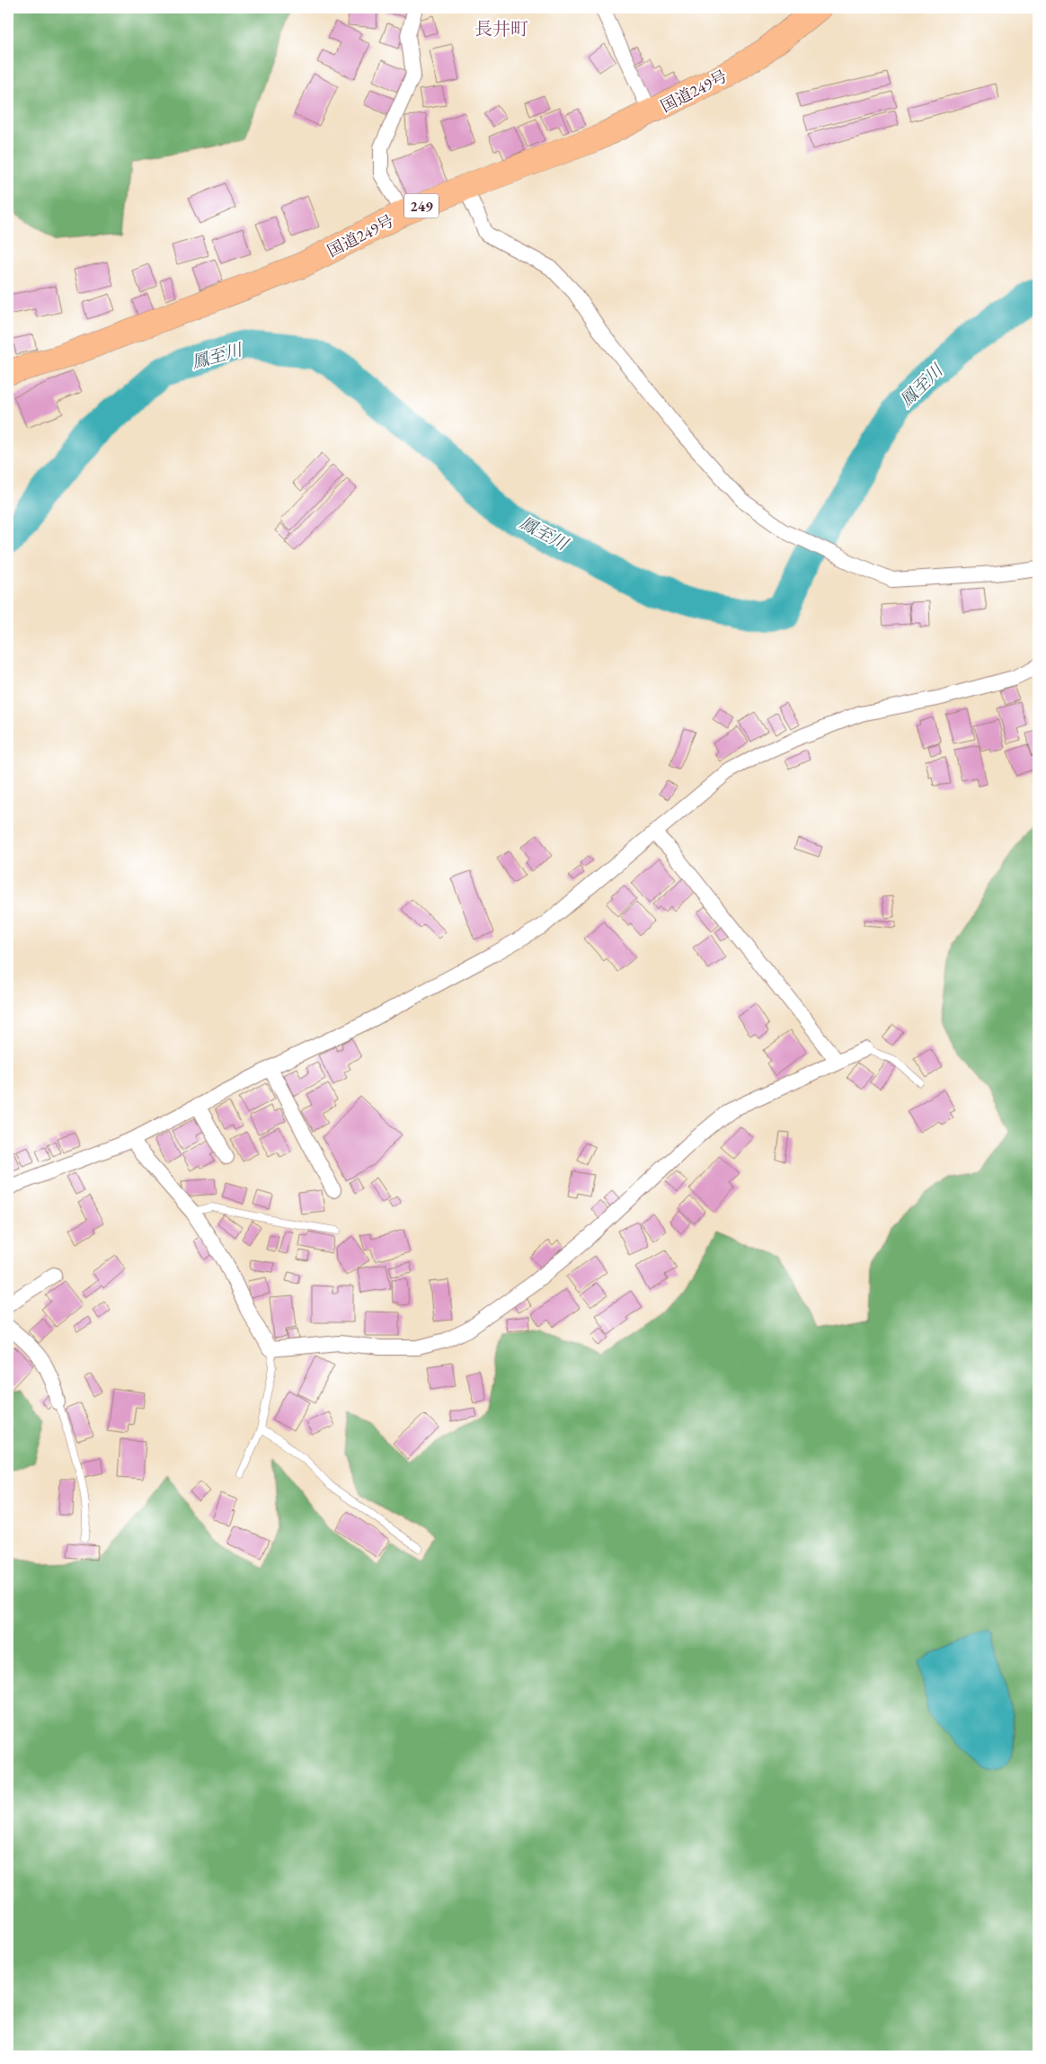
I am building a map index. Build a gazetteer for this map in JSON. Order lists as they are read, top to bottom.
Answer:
{
  "streets": {
    "highway": ["国道249号", "249"]
  },
  "districts": ["長井町"],
  "water": ["鳳至川"]
}
